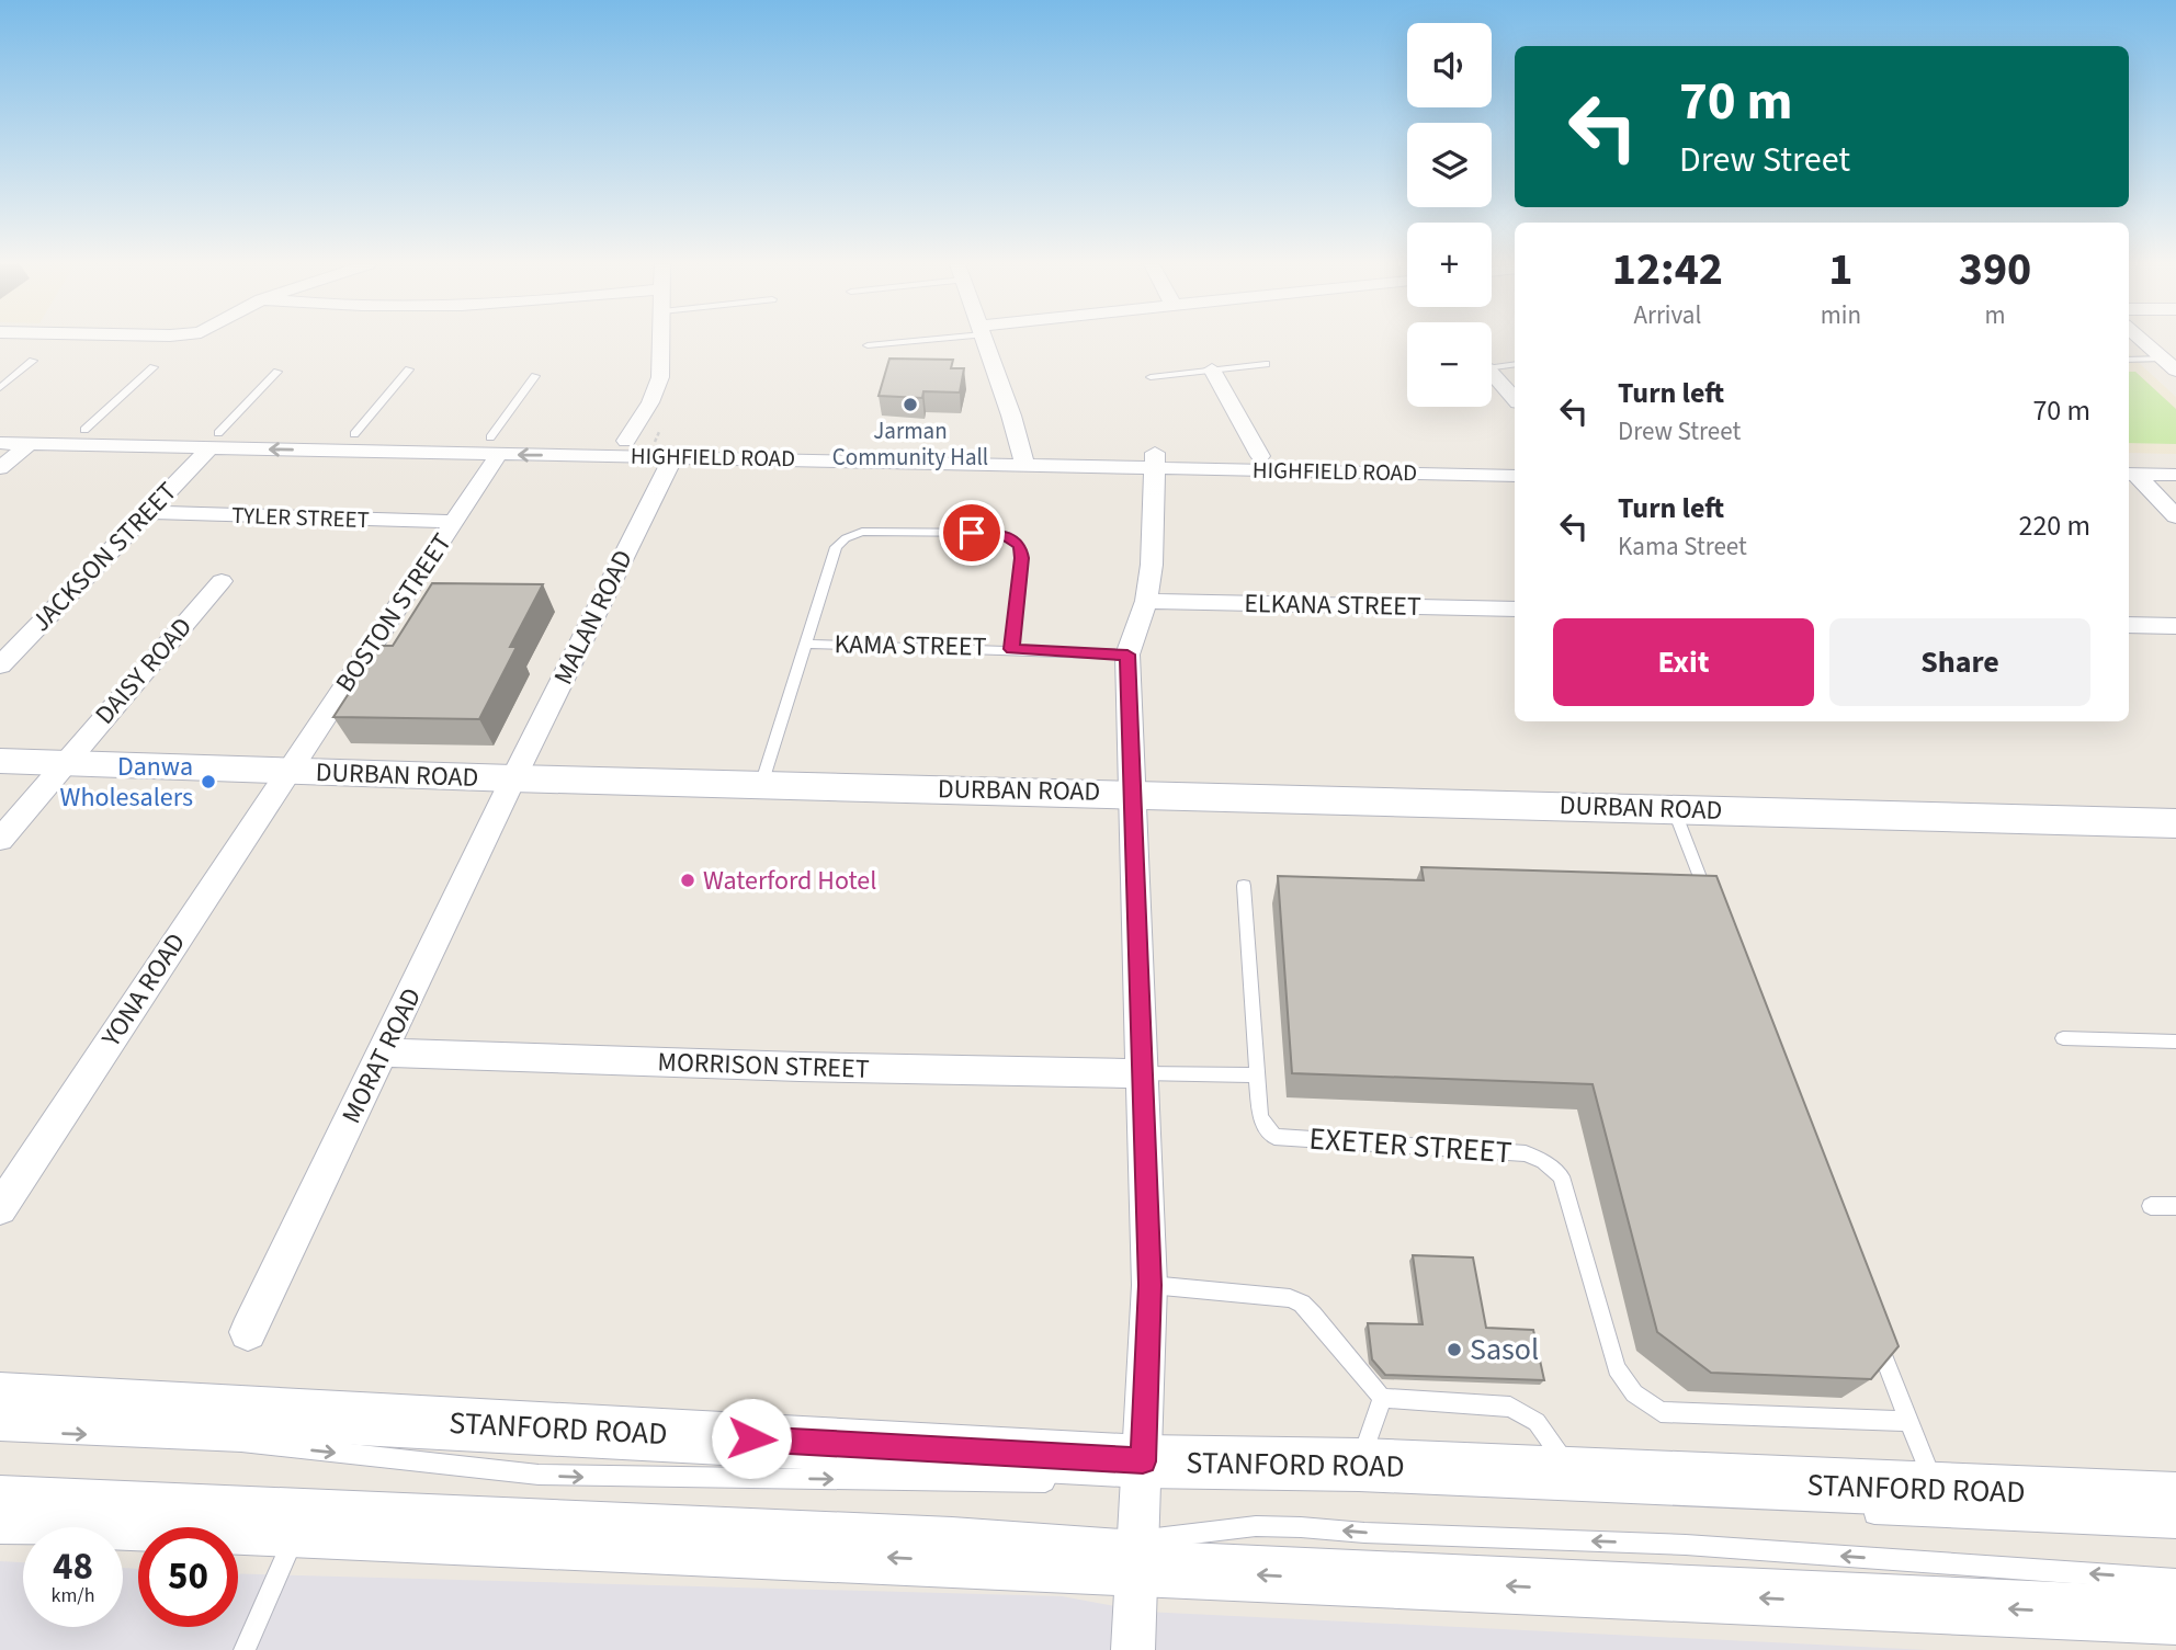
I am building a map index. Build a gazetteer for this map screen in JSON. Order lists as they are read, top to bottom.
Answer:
{
  "streets": {
    "main road": ["DURBAN ROAD", "STANFORD ROAD"],
    "street": [
      "HIGHFIELD ROAD",
      "TYLER STREET",
      "JACKSON STREET",
      "ELKANA STREET",
      "BOSTON STREET",
      "MALAN ROAD",
      "DAISY ROAD",
      "YONA ROAD",
      "MORAT ROAD",
      "MORRISON STREET"
    ],
    "lane": ["KAMA STREET", "EXETER STREET"]
  },
  "crossings": [
    ["HIGHFIELD ROAD", "JACKSON STREET"],
    ["HIGHFIELD ROAD", "BOSTON STREET"],
    ["HIGHFIELD ROAD", "MALAN ROAD"],
    ["TYLER STREET", "JACKSON STREET"],
    ["TYLER STREET", "BOSTON STREET"],
    ["BOSTON STREET", "DURBAN ROAD"],
    ["BOSTON STREET", "YONA ROAD"],
    ["MALAN ROAD", "DURBAN ROAD"],
    ["MALAN ROAD", "MORAT ROAD"],
    ["KAMA STREET", "DURBAN ROAD"],
    ["DAISY ROAD", "DURBAN ROAD"],
    ["DURBAN ROAD", "YONA ROAD"],
    ["DURBAN ROAD", "MORAT ROAD"],
    ["MORAT ROAD", "MORRISON STREET"]
  ],
  "places": [
    "Jarman Community Hall",
    "Danwa Wholesalers",
    "Waterford Hotel",
    "Sasol"
  ],
  "page": {
    "map_buttons": ["+", "−"],
    "turn": ["70 m", "Drew Street"],
    "eta": [
      "12:42",
      "Arrival",
      "1",
      "min",
      "390",
      "m"
    ],
    "list": [
      {
        "name": "Turn left",
        "note": "Drew Street",
        "value": "70 m"
      },
      {
        "name": "Turn left",
        "note": "Kama Street",
        "value": "220 m"
      }
    ],
    "buttons": ["Exit", "Share"],
    "speed": "48 km/h",
    "limit": "50"
  }
}
